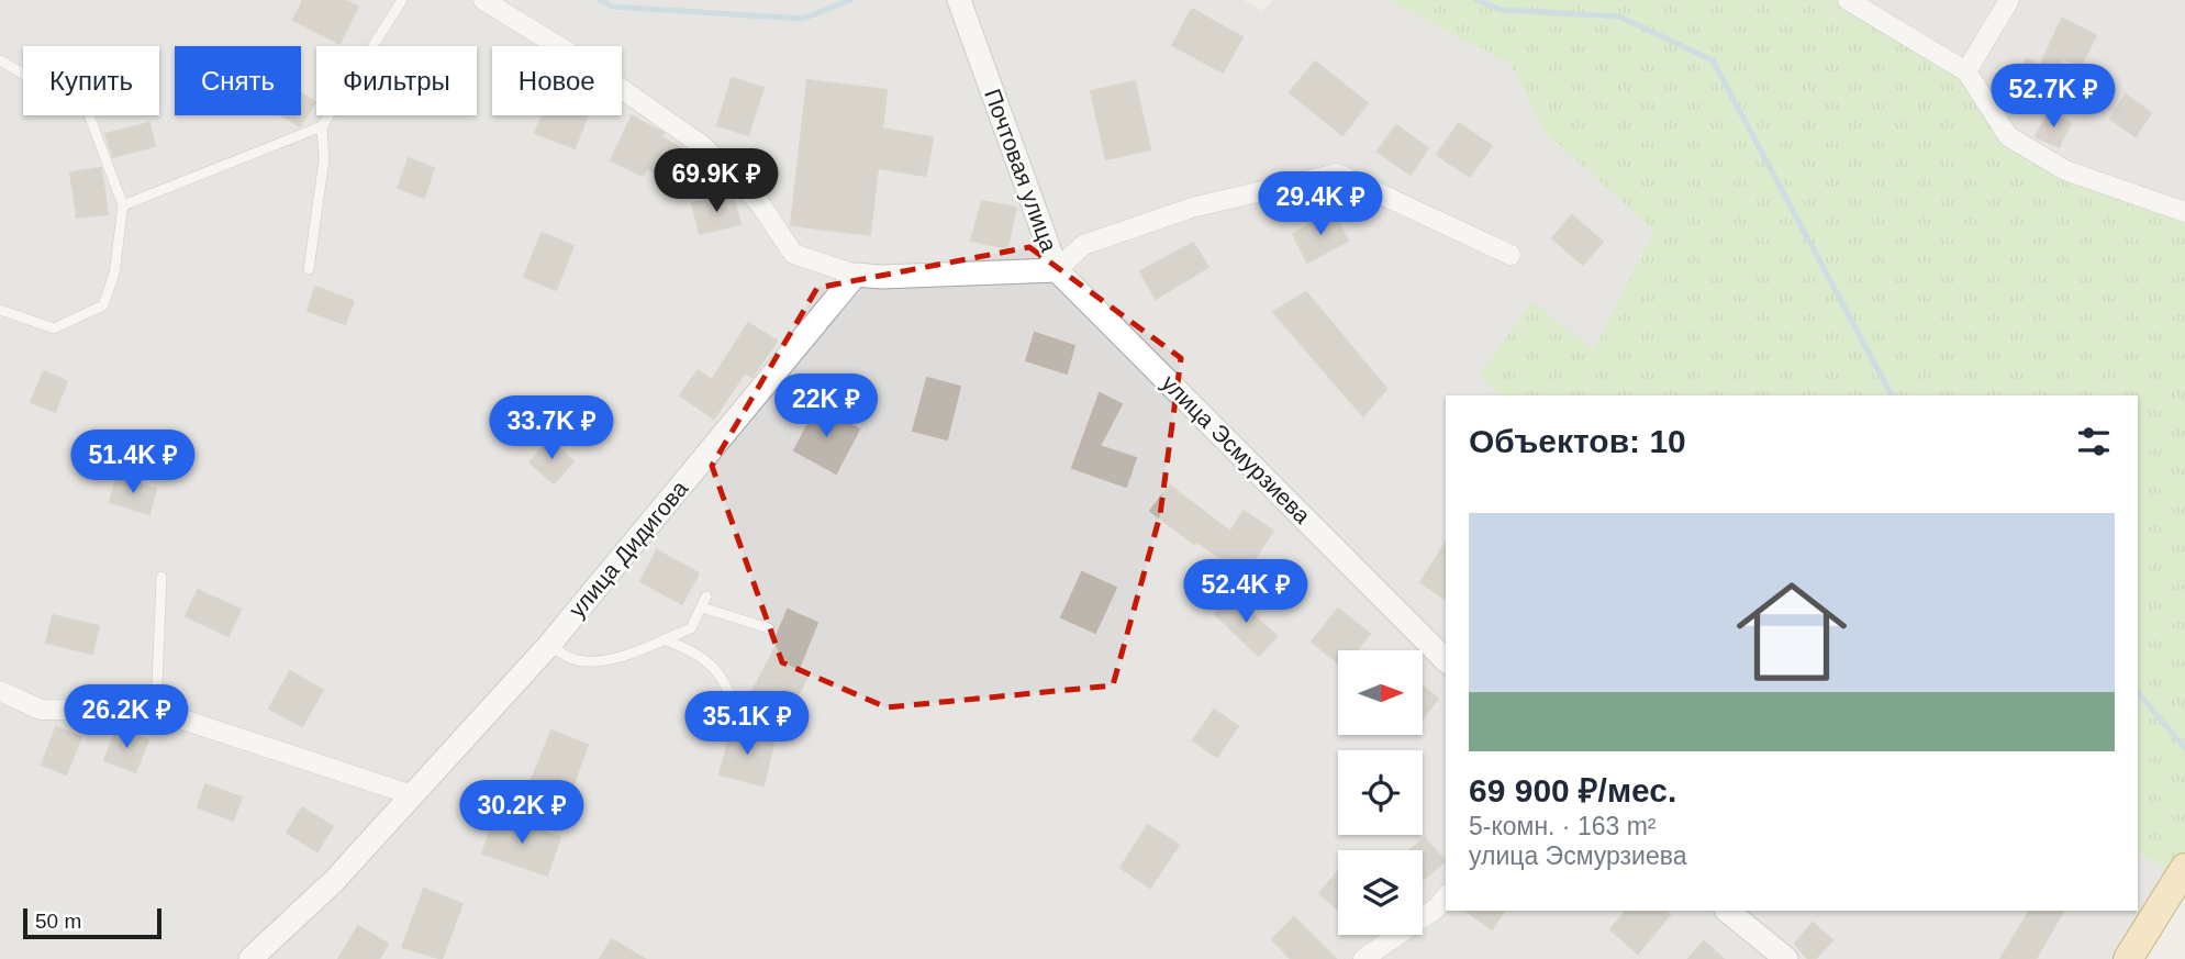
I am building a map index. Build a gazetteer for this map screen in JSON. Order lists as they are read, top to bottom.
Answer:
{
  "streets": {
    "street": ["Почтовая улица", "улица Эсмурзиева", "улица Дидигова"]
  },
  "crossings": [
    ["Почтовая улица", "улица Эсмурзиева"]
  ],
  "scale_bar": "50 m",
  "north": "right",
  "page": {
    "chip": [
      "Купить",
      "Снять",
      "Фильтры",
      "Новое"
    ],
    "price": [
      "52.7K ₽",
      "69.9K ₽",
      "29.4K ₽",
      "22K ₽",
      "33.7K ₽",
      "51.4K ₽",
      "52.4K ₽",
      "26.2K ₽",
      "35.1K ₽",
      "30.2K ₽"
    ],
    "heading": "Объектов: 10",
    "list": [
      {
        "name": "69 900 ₽/мес.",
        "note": "5-комн. · 163 m² · улица Эсмурзиева"
      }
    ],
    "scale": "50 m"
  }
}
